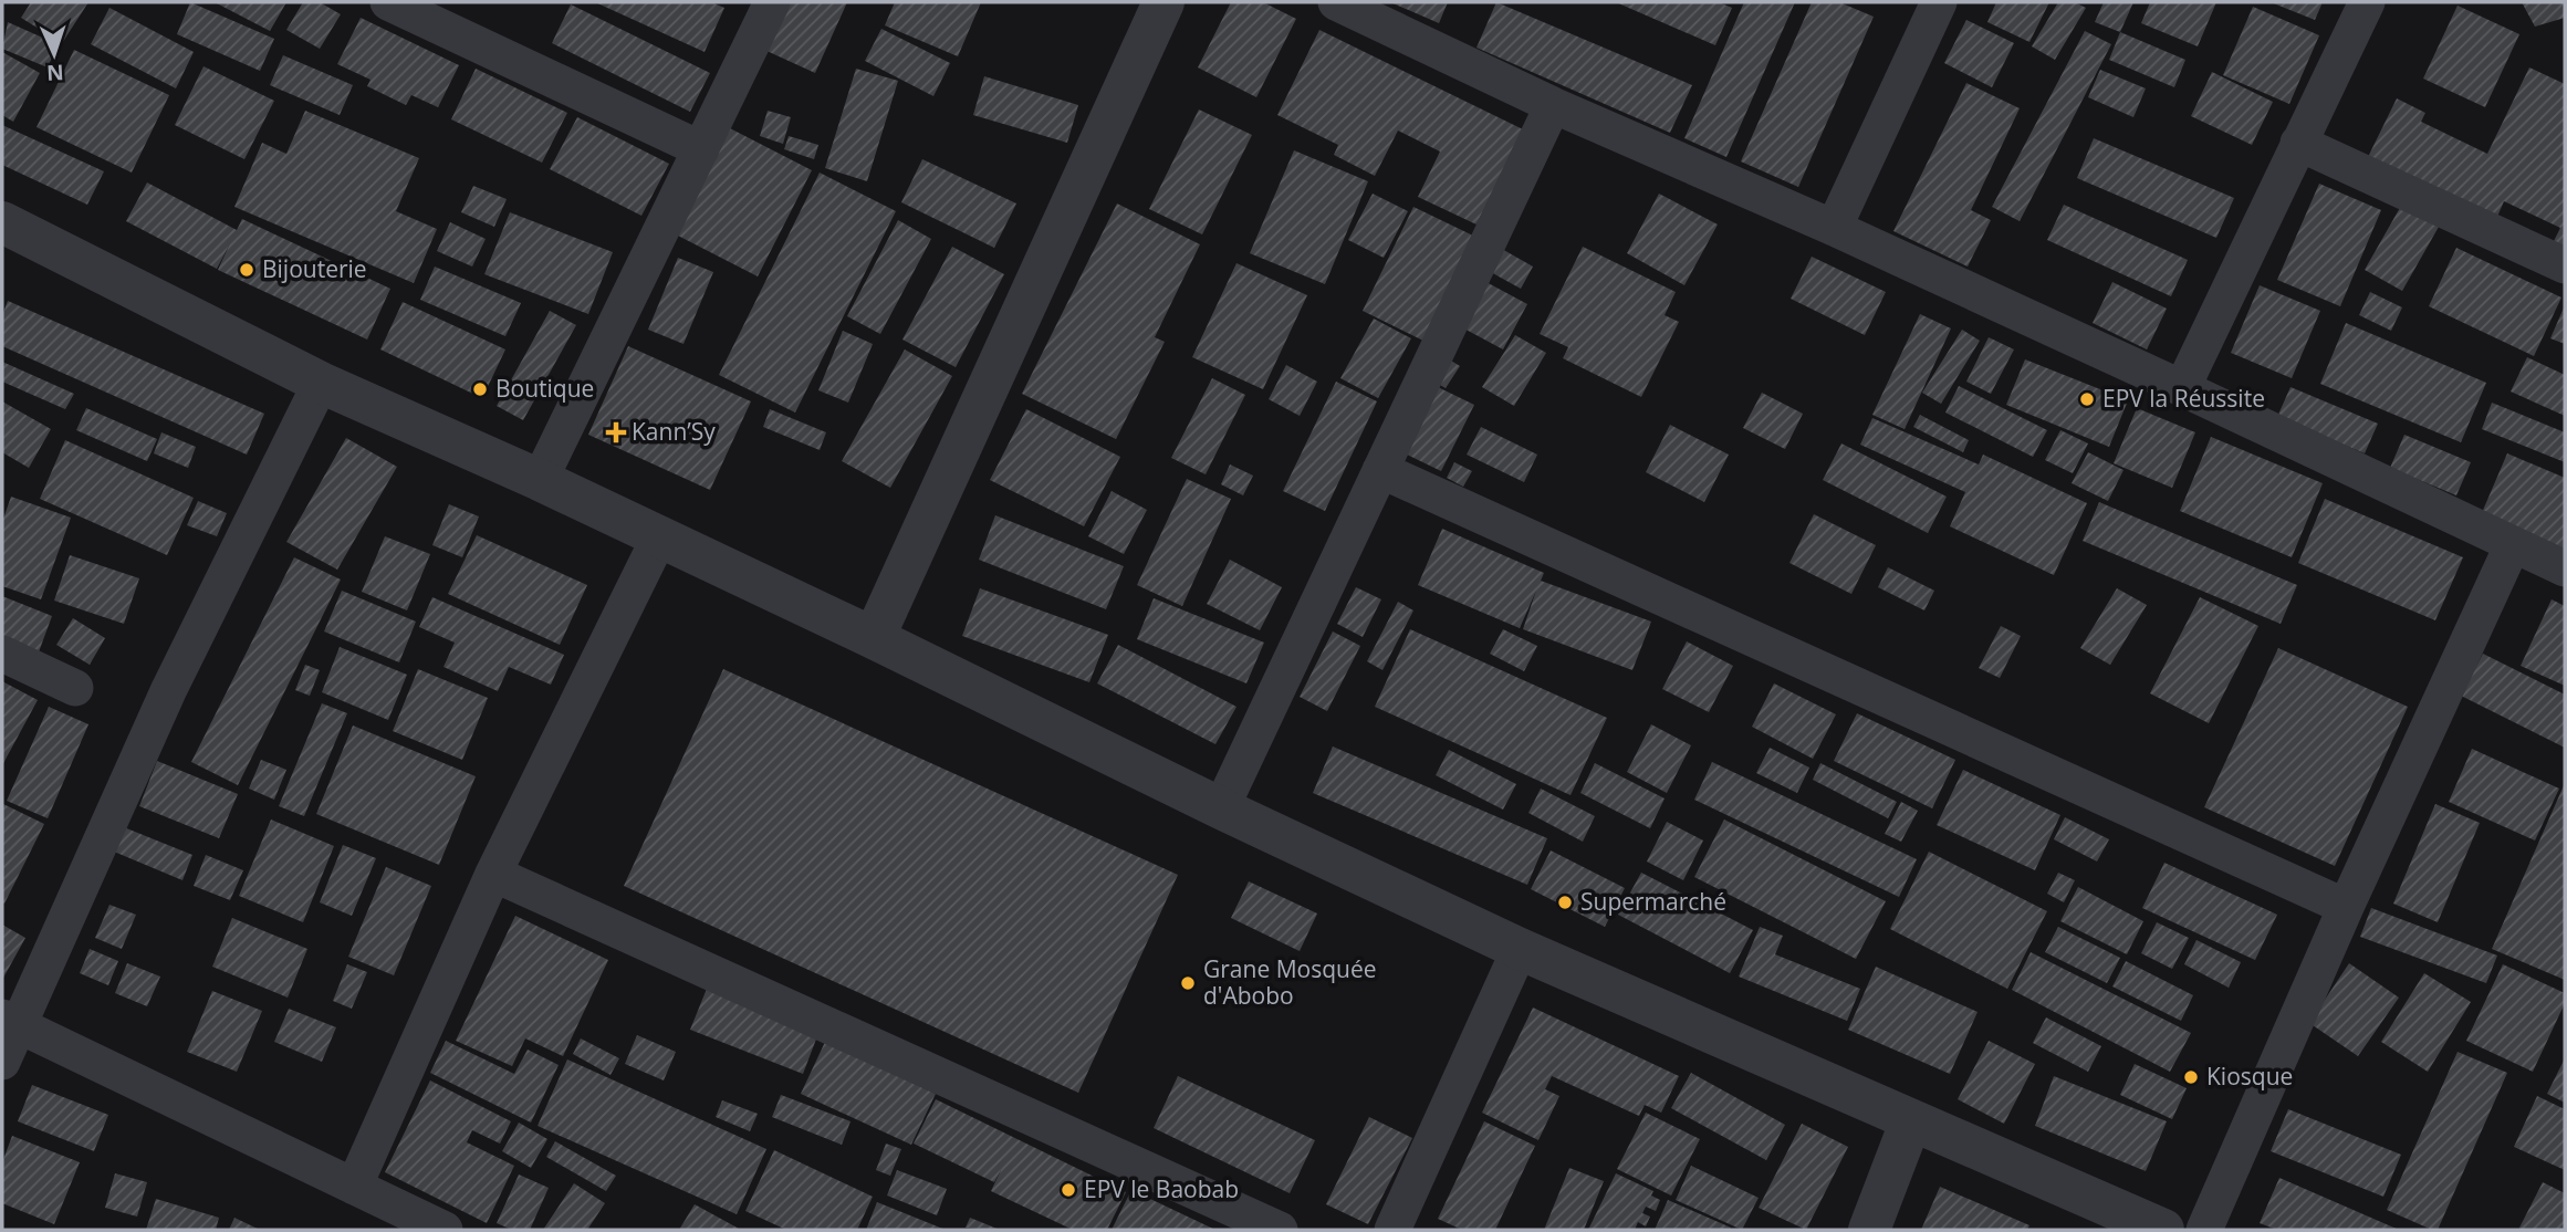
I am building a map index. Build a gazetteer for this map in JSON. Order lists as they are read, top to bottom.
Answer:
{
  "places": {
    "other": [
      "Bijouterie",
      "Boutique",
      "EPV la Réussite",
      "Supermarché",
      "Grane Mosquée d'Abobo",
      "Kiosque",
      "EPV le Baobab"
    ],
    "health": ["Kann’Sy"]
  },
  "north": "bottom"
}
